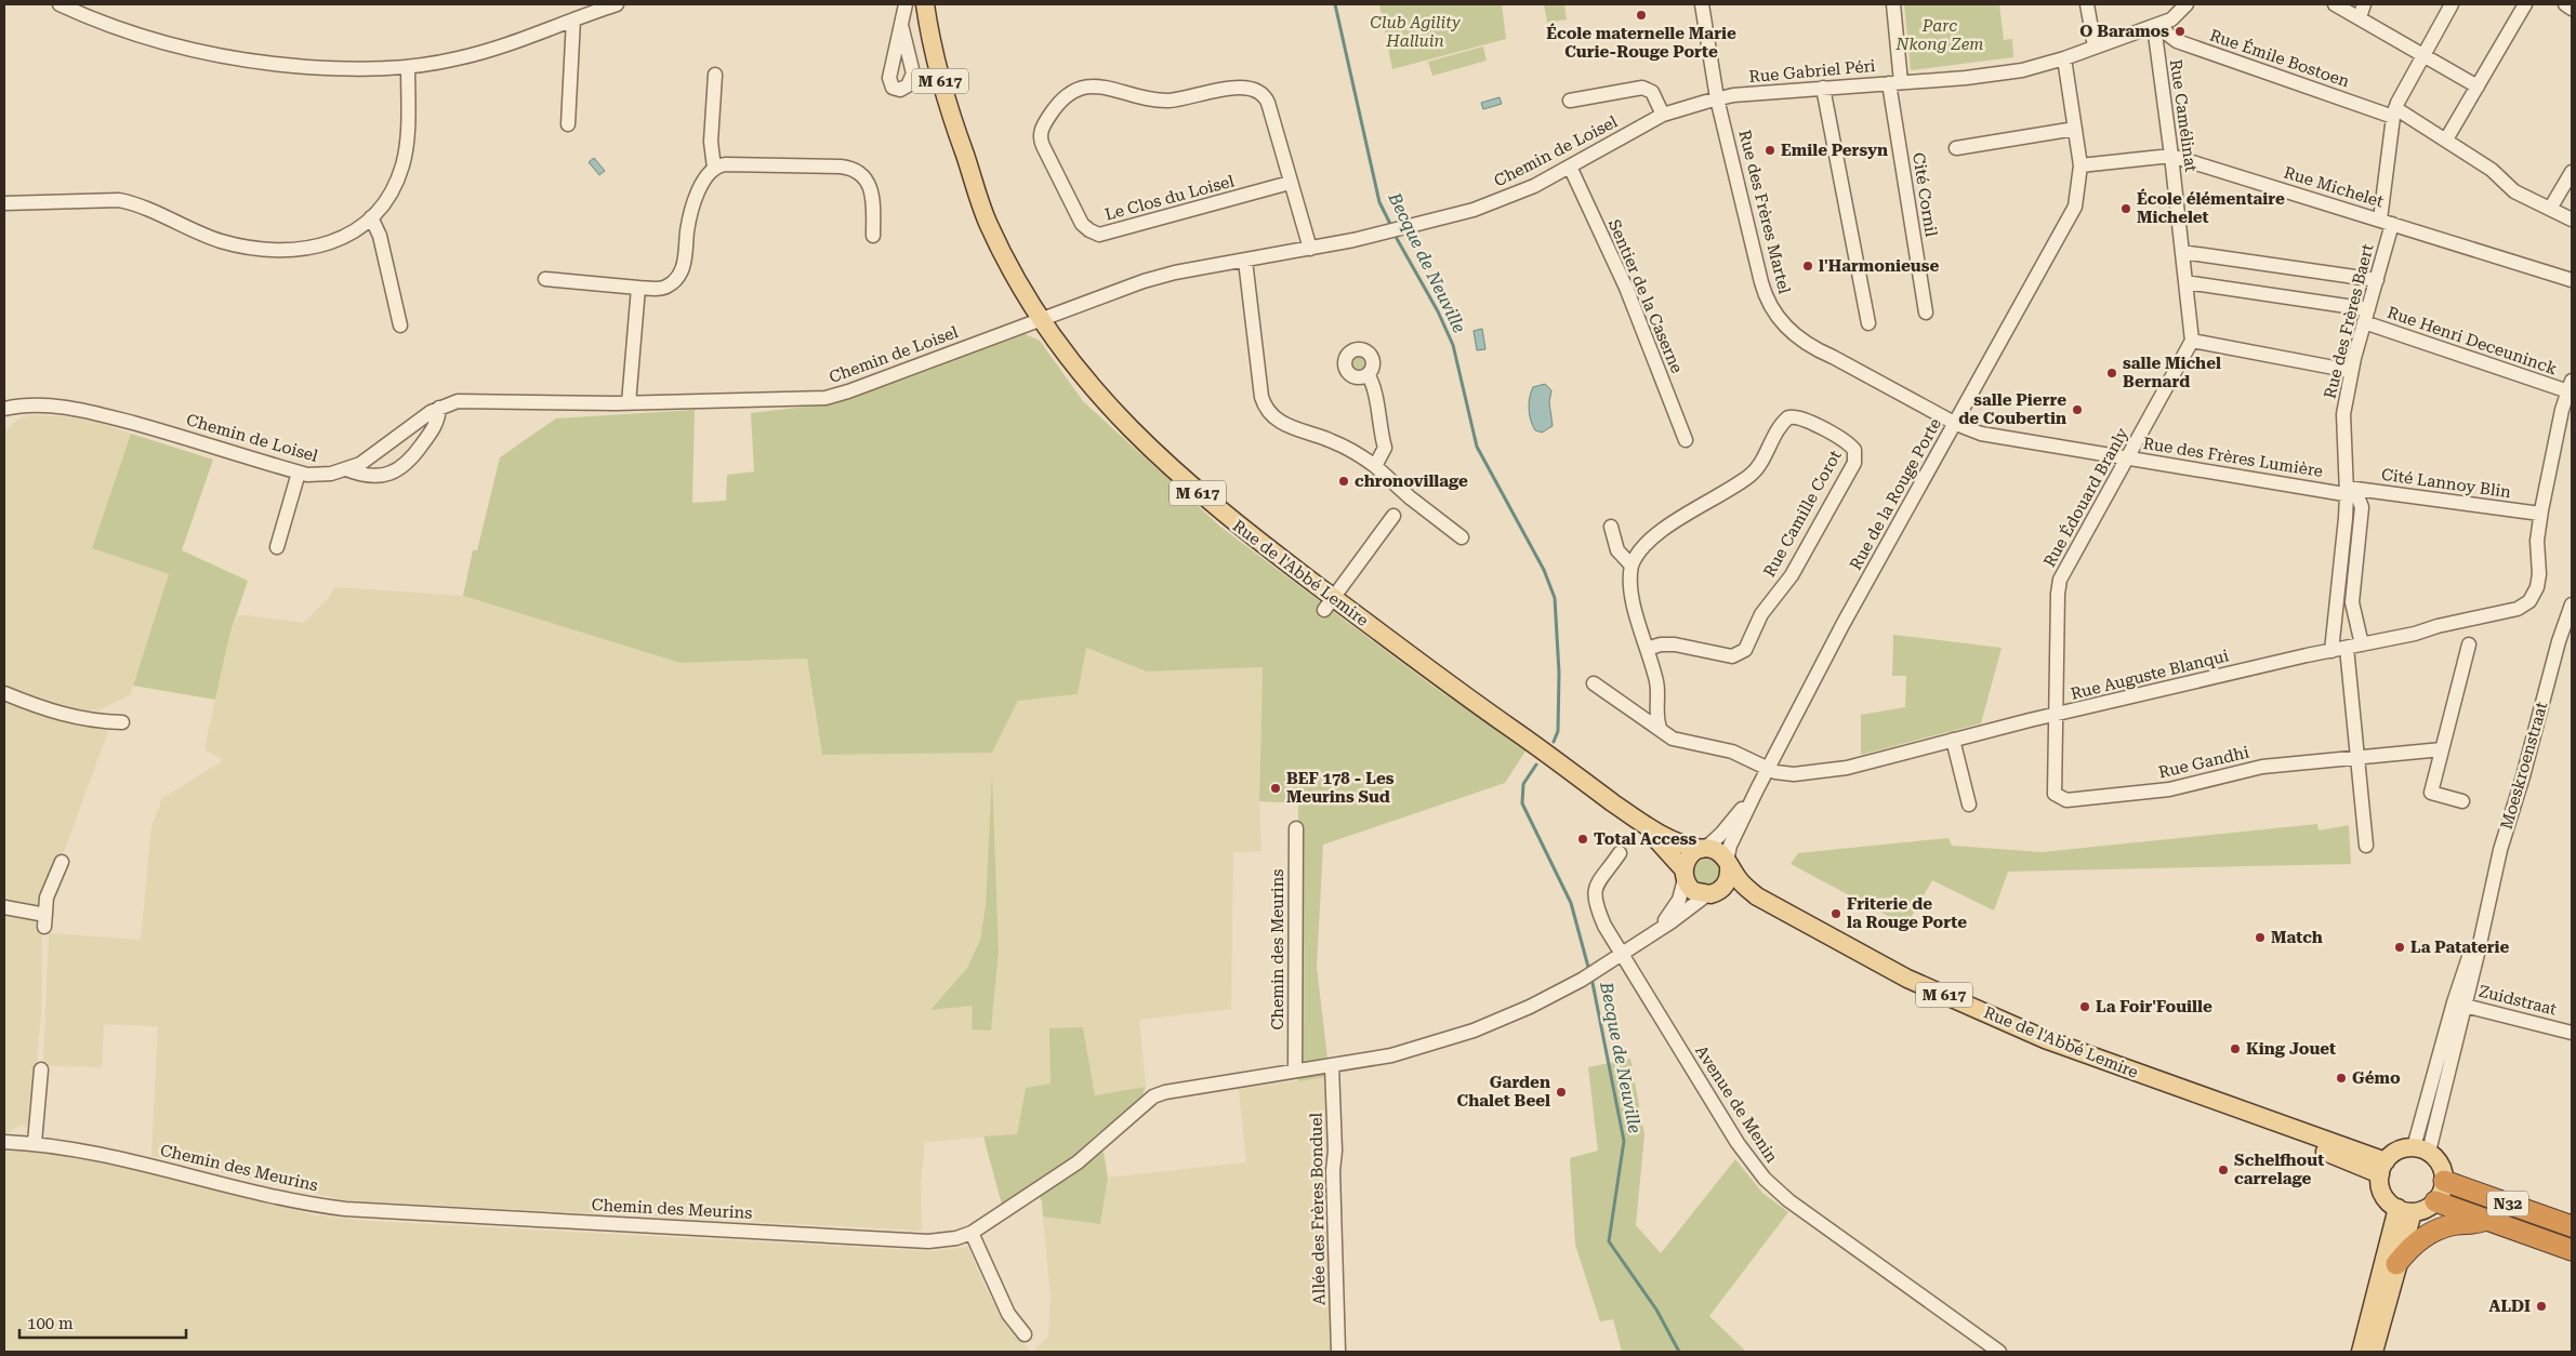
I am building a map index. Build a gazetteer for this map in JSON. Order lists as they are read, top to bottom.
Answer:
{
  "streets": {
    "highway": ["N32"],
    "main road": ["M 617", "Rue de l'Abbé Lemire"],
    "street": [
      "Rue Émile Bostoen",
      "Rue Gabriel Péri",
      "Rue Camélinat",
      "Chemin de Loisel",
      "Rue Michelet",
      "Cité Cornil",
      "Le Clos du Loisel",
      "Rue des Frères Martel",
      "Sentier de la Caserne",
      "Rue des Frères Baert",
      "Rue Henri Deceuninck",
      "Rue des Frères Lumière",
      "Cité Lannoy Blin",
      "Rue de la Rouge Porte",
      "Rue Édouard Branly",
      "Rue Camille Corot",
      "Rue Auguste Blanqui",
      "Rue Gandhi",
      "Moeskroenstraat",
      "Chemin des Meurins",
      "Zuidstraat",
      "Avenue de Menin",
      "Allée des Frères Bonduel"
    ]
  },
  "crossings": [
    ["Rue Émile Bostoen", "Rue Gabriel Péri"],
    ["Rue Émile Bostoen", "Rue Camélinat"],
    ["Rue Émile Bostoen", "Rue des Frères Baert"],
    ["Rue Gabriel Péri", "Rue Camélinat"],
    ["Rue Gabriel Péri", "Chemin de Loisel"],
    ["Rue Gabriel Péri", "Cité Cornil"],
    ["Rue Gabriel Péri", "Rue des Frères Martel"],
    ["Rue Gabriel Péri", "Rue de la Rouge Porte"],
    ["Rue Camélinat", "Rue Michelet"],
    ["Rue Camélinat", "Rue Édouard Branly"],
    ["Chemin de Loisel", "Le Clos du Loisel"],
    ["Chemin de Loisel", "Rue des Frères Martel"],
    ["Chemin de Loisel", "Sentier de la Caserne"],
    ["Chemin de Loisel", "Rue de l'Abbé Lemire"],
    ["Rue Michelet", "Rue des Frères Baert"],
    ["Rue Michelet", "Rue de la Rouge Porte"],
    ["Rue des Frères Martel", "Rue des Frères Lumière"],
    ["Rue des Frères Martel", "Rue de la Rouge Porte"],
    ["Rue des Frères Baert", "Rue Henri Deceuninck"],
    ["Rue des Frères Baert", "Rue des Frères Lumière"],
    ["Rue des Frères Baert", "Cité Lannoy Blin"],
    ["Rue des Frères Baert", "Rue Auguste Blanqui"],
    ["Rue des Frères Lumière", "Cité Lannoy Blin"],
    ["Rue des Frères Lumière", "Rue de la Rouge Porte"],
    ["Rue des Frères Lumière", "Rue Édouard Branly"],
    ["Cité Lannoy Blin", "Rue Auguste Blanqui"],
    ["Rue de la Rouge Porte", "Rue de l'Abbé Lemire"],
    ["Rue de la Rouge Porte", "Rue Auguste Blanqui"],
    ["Rue de la Rouge Porte", "Chemin des Meurins"],
    ["Rue Édouard Branly", "Rue Auguste Blanqui"],
    ["Rue Édouard Branly", "Rue Gandhi"],
    ["Rue de l'Abbé Lemire", "Moeskroenstraat"],
    ["Rue de l'Abbé Lemire", "Chemin des Meurins"],
    ["Rue de l'Abbé Lemire", "N32"],
    ["Rue Auguste Blanqui", "Rue Gandhi"],
    ["Moeskroenstraat", "Zuidstraat"],
    ["Moeskroenstraat", "N32"],
    ["Chemin des Meurins", "Avenue de Menin"],
    ["Chemin des Meurins", "Allée des Frères Bonduel"]
  ],
  "water": ["Becque de Neuville"],
  "parks": ["Club Agility Halluin", "Parc Nkong Zem"],
  "places": [
    "École maternelle Marie Curie-Rouge Porte",
    "O Baramos",
    "Emile Persyn",
    "École élémentaire Michelet",
    "l'Harmonieuse",
    "salle Michel Bernard",
    "salle Pierre de Coubertin",
    "chronovillage",
    "BEF 178 - Les Meurins Sud",
    "Total Access",
    "Friterie de la Rouge Porte",
    "Match",
    "La Pataterie",
    "La Foir'Fouille",
    "King Jouet",
    "Gémo",
    "Garden Chalet Beel",
    "Schelfhout carrelage",
    "ALDI"
  ],
  "scale_bar": "100 m"
}
